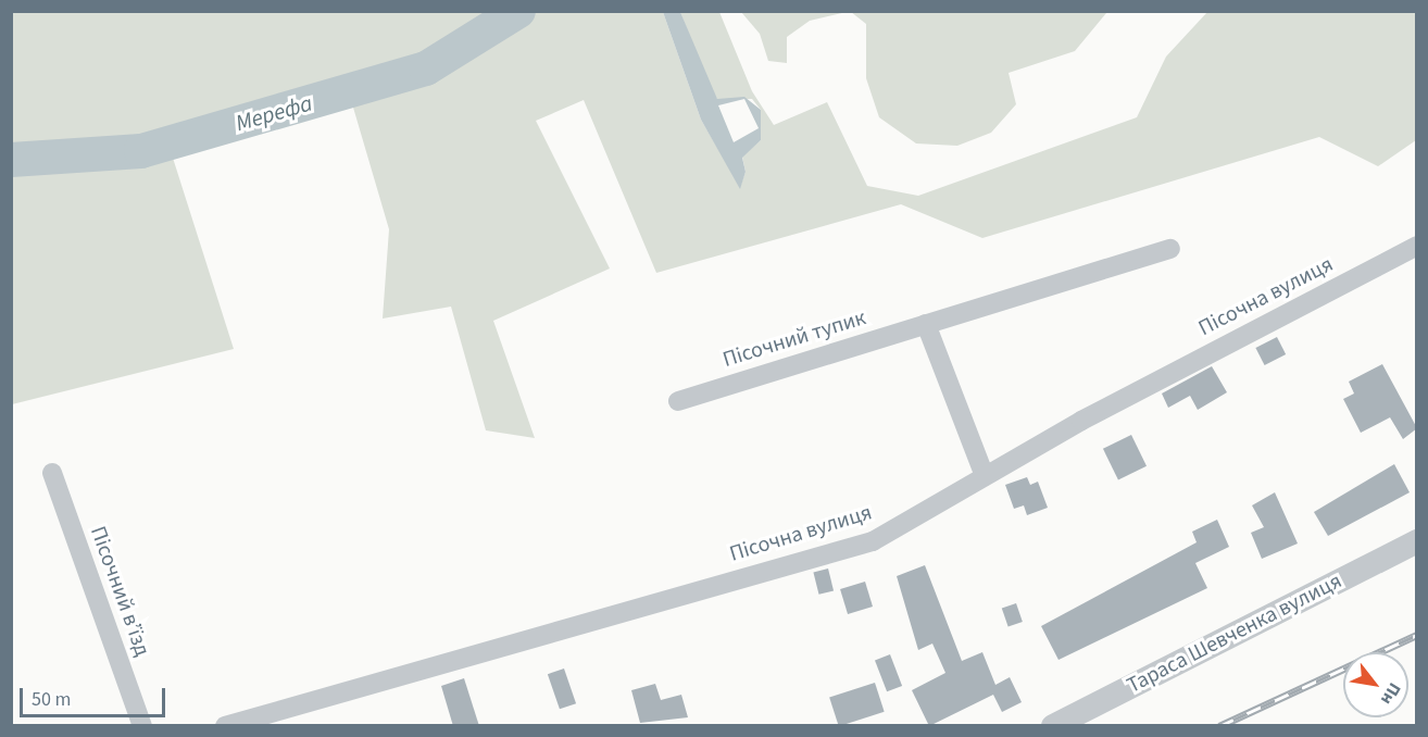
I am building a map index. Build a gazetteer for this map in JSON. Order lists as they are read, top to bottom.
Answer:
{
  "streets": {
    "street": [
      "Пісочна вулиця",
      "Пісочний тупик",
      "Пісочний в’їзд",
      "Тараса Шевченка вулиця"
    ]
  },
  "water": ["Мерефа"],
  "scale_bar": "50 m",
  "north": "bottom right"
}
